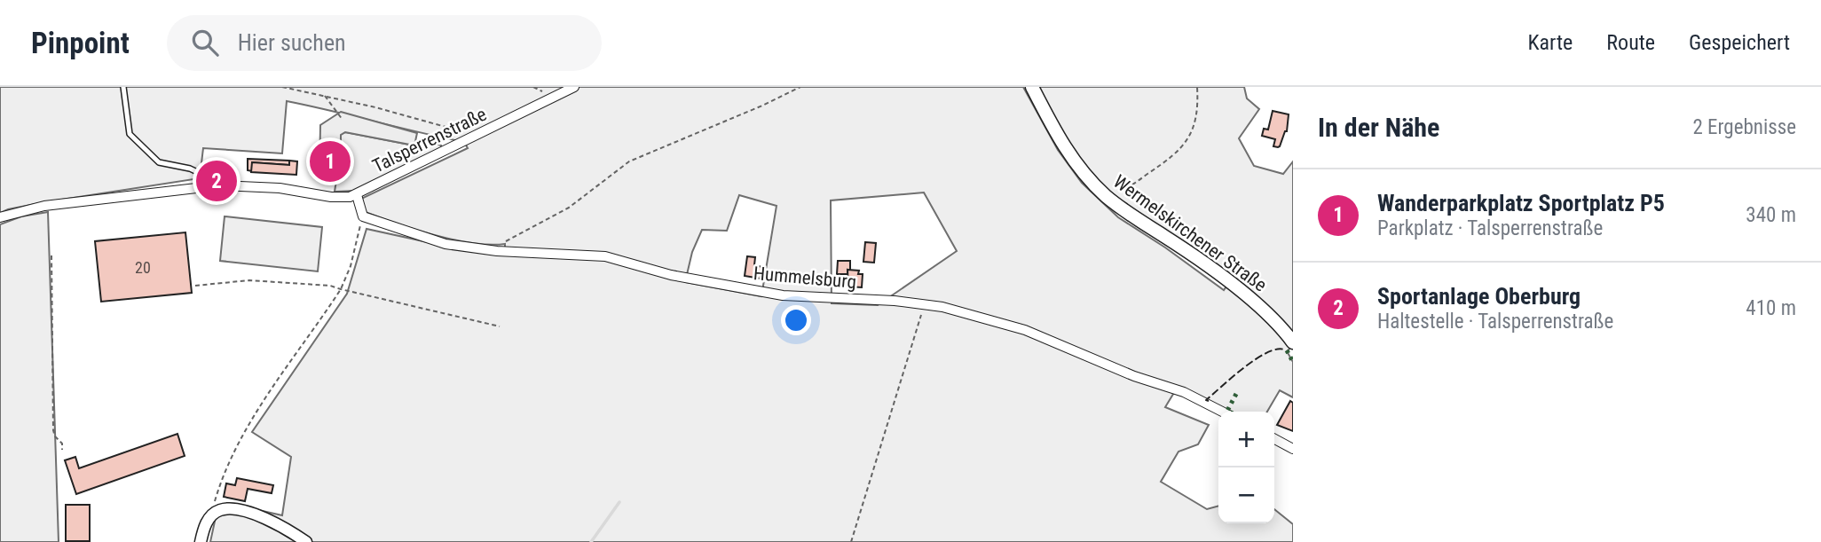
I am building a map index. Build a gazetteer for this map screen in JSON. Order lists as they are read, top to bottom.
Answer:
{
  "streets": {
    "main road": ["Wermelskirchener Straße"],
    "street": ["Talsperrenstraße", "Hummelsburg"]
  },
  "house_numbers": ["20"],
  "page": {
    "header": "Pinpoint",
    "search": "Hier suchen",
    "nav": ["Karte", "Route", "Gespeichert"],
    "heading": ["In der Nähe", "2 Ergebnisse"],
    "pins": ["1", "2"],
    "list": [
      {
        "mark": "1",
        "name": "Wanderparkplatz Sportplatz P5",
        "note": "Parkplatz · Talsperrenstraße",
        "value": "340 m"
      },
      {
        "mark": "2",
        "name": "Sportanlage Oberburg",
        "note": "Haltestelle · Talsperrenstraße",
        "value": "410 m"
      }
    ],
    "map_buttons": ["+", "−"]
  }
}
